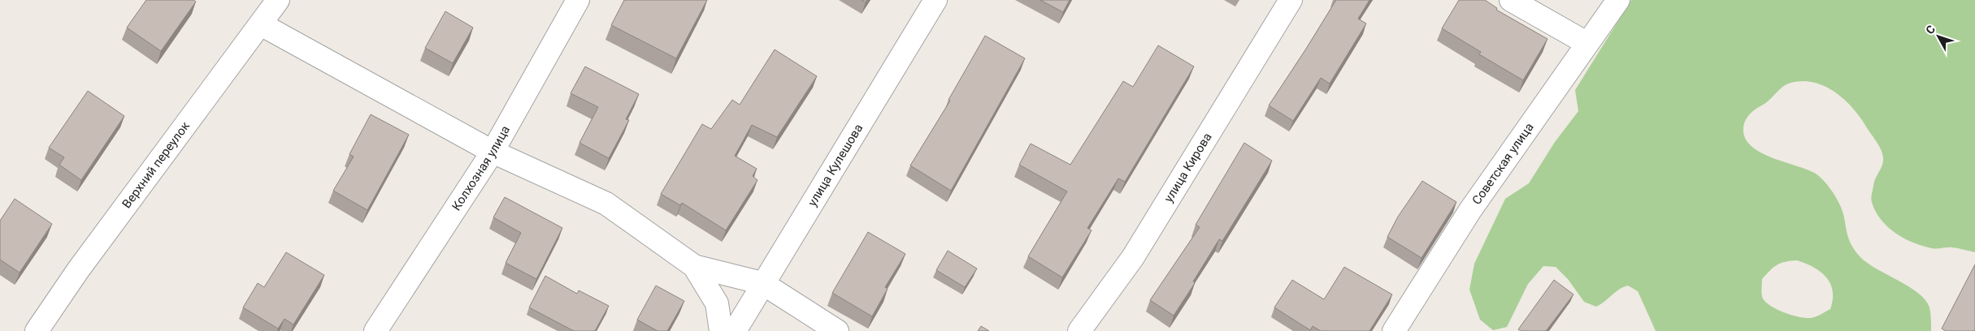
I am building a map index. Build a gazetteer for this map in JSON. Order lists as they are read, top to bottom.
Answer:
{
  "streets": {
    "street": [
      "Советская улица",
      "Верхний переулок",
      "улица Кулешова",
      "улица Кирова",
      "Колхозная улица"
    ]
  },
  "north": "top left"
}
